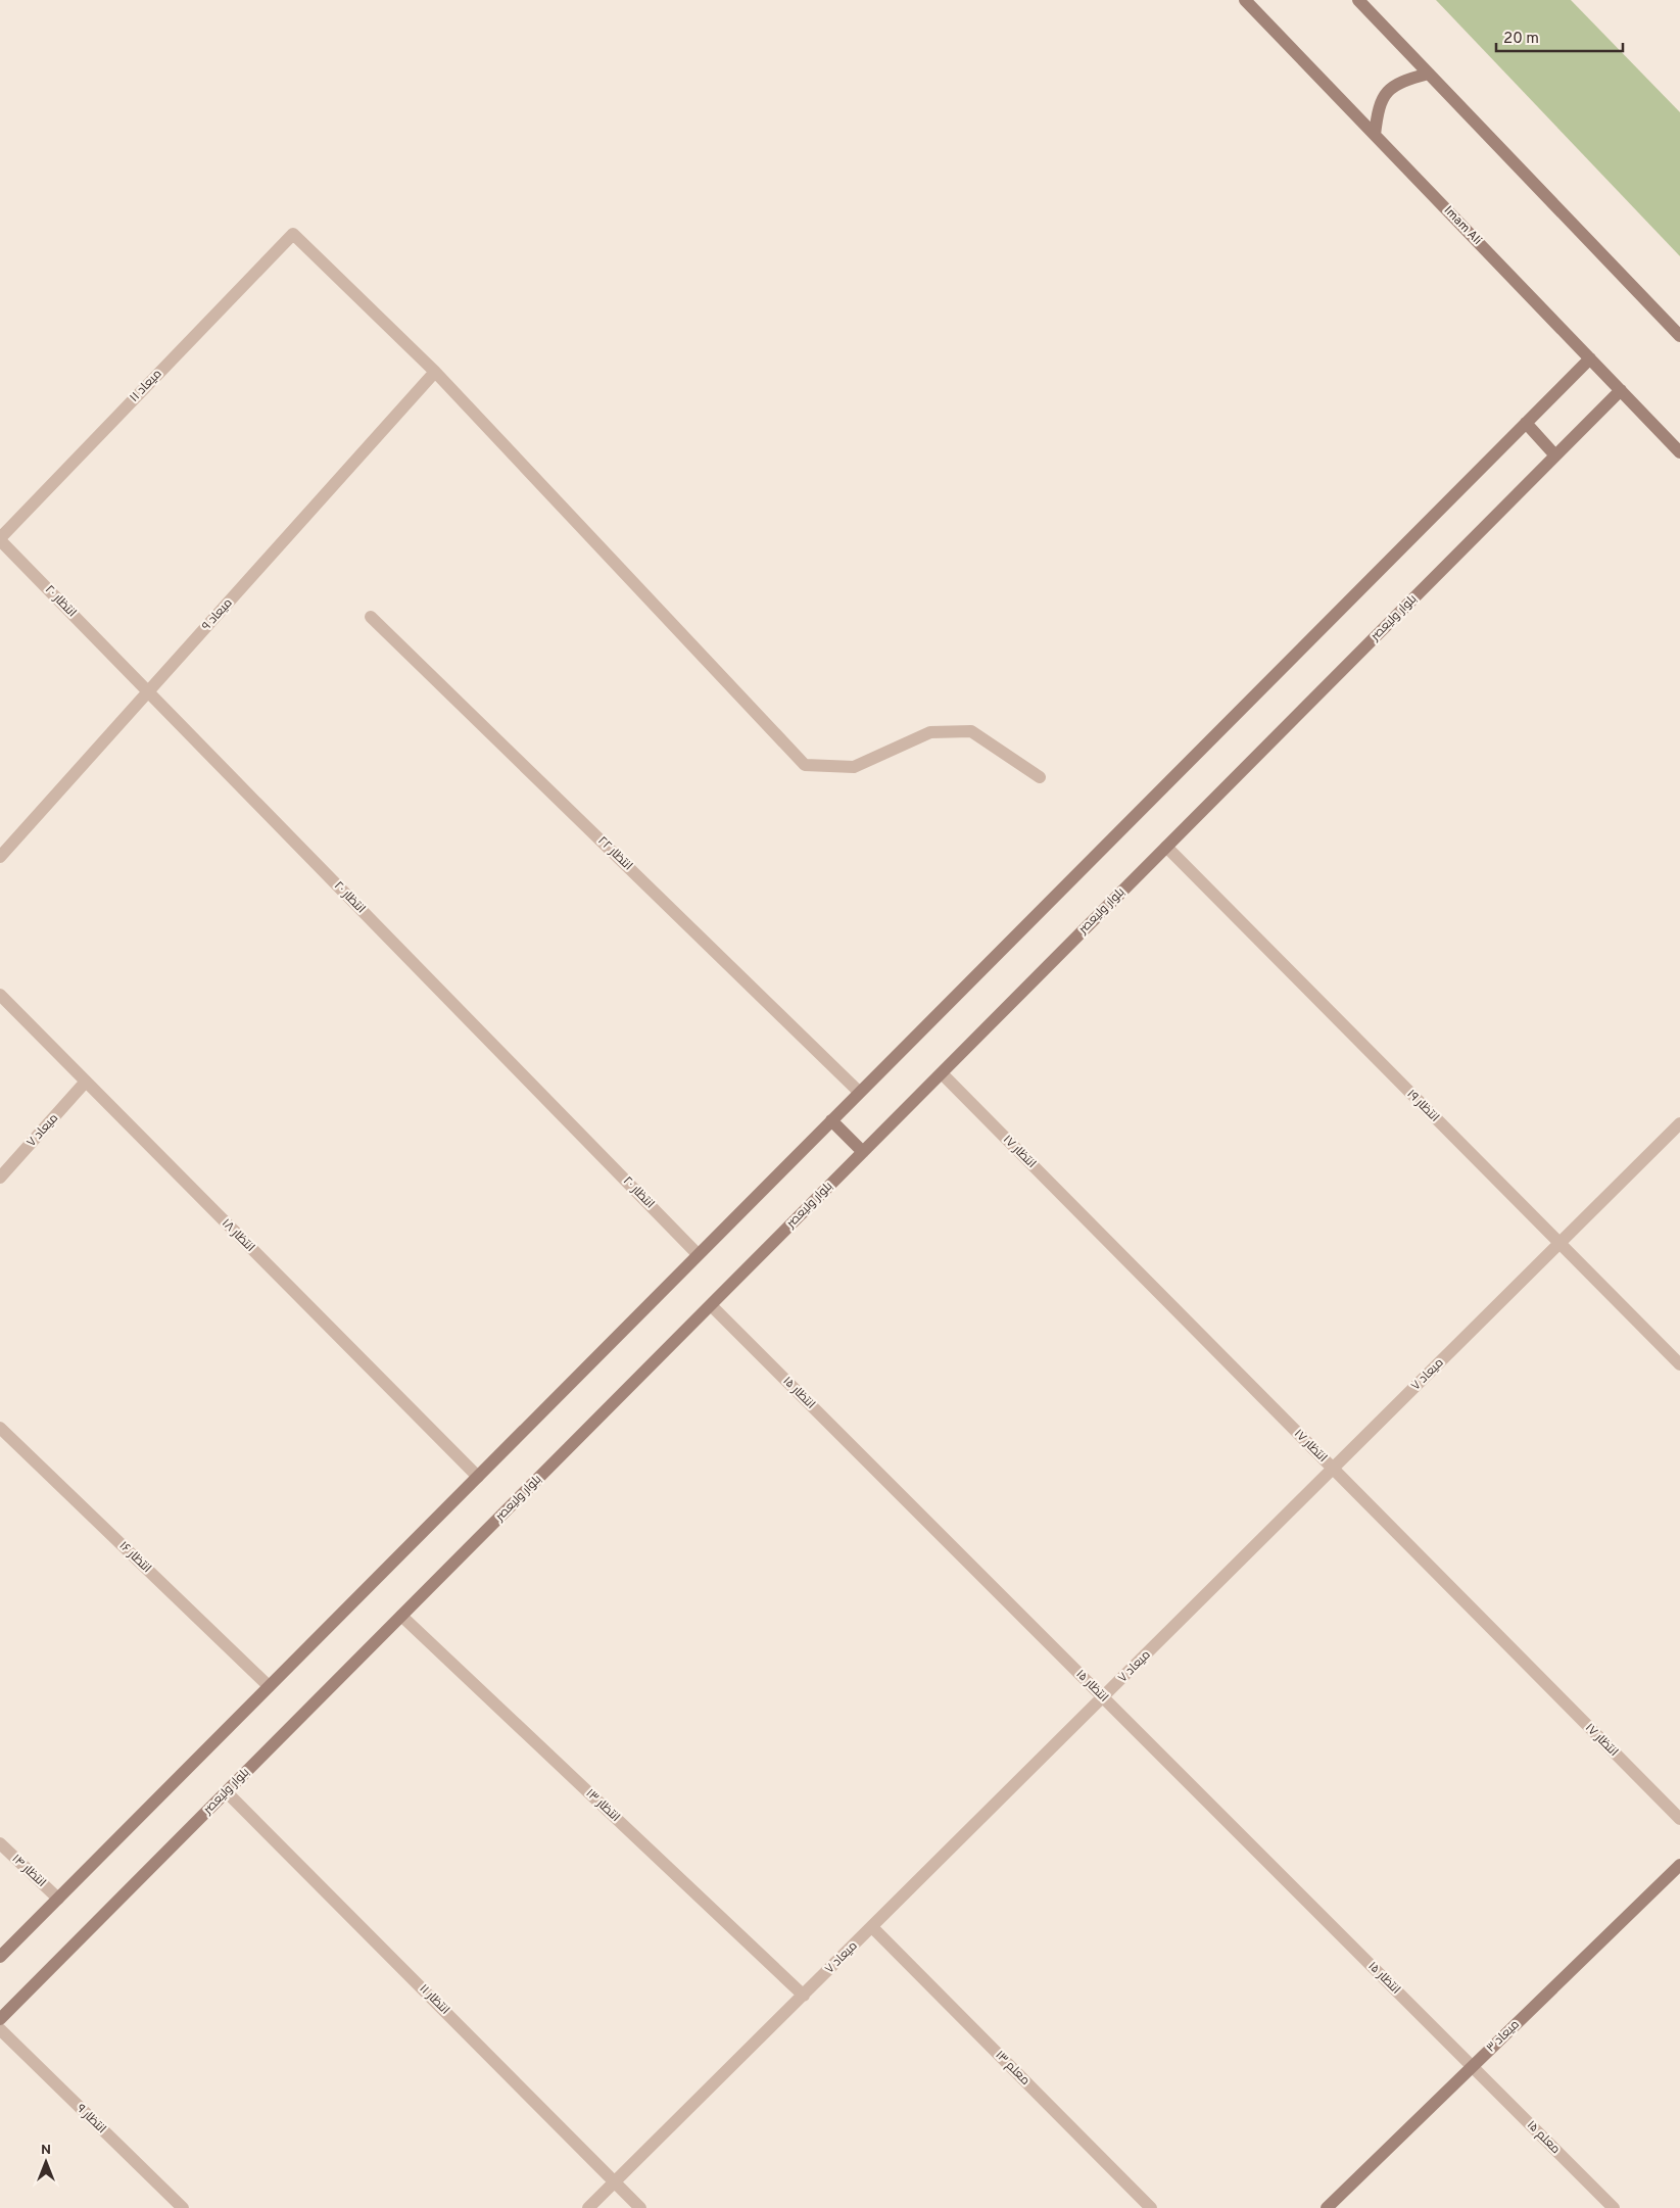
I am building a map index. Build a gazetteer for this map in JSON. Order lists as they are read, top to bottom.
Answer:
{
  "streets": {
    "street": [
      "Imam Ali",
      "میعاد ۱۱",
      "انتظار ۲۰",
      "میعاد ۹",
      "بلوار ولیعصر",
      "انتظار ۲۲",
      "انتظار ۱۹",
      "میعاد ۷",
      "انتظار ۱۷",
      "انتظار ۱۸",
      "انتظار ۱۵",
      "انتظار ۱۶",
      "انتظار ۱۳",
      "انتظار ۱۴",
      "انتظار ۱۱",
      "میعاد ۳",
      "معلم ۱۳",
      "انتظار ۹",
      "معلم ۱۵"
    ]
  },
  "crossings": [
    ["Imam Ali", "بلوار ولیعصر"],
    ["میعاد ۱۱", "انتظار ۲۰"],
    ["میعاد ۱۱", "میعاد ۹"],
    ["انتظار ۲۰", "میعاد ۹"],
    ["بلوار ولیعصر", "انتظار ۱۹"],
    ["بلوار ولیعصر", "انتظار ۱۷"],
    ["بلوار ولیعصر", "انتظار ۱۵"],
    ["بلوار ولیعصر", "انتظار ۱۳"],
    ["بلوار ولیعصر", "انتظار ۱۱"],
    ["انتظار ۱۹", "میعاد ۷"],
    ["میعاد ۷", "انتظار ۱۷"],
    ["میعاد ۷", "انتظار ۱۸"],
    ["میعاد ۷", "انتظار ۱۵"],
    ["میعاد ۷", "انتظار ۱۳"],
    ["میعاد ۷", "انتظار ۱۱"],
    ["میعاد ۷", "معلم ۱۳"],
    ["انتظار ۱۵", "میعاد ۳"],
    ["انتظار ۱۵", "معلم ۱۵"],
    ["میعاد ۳", "معلم ۱۵"]
  ],
  "scale_bar": "20 m",
  "north": "top"
}
